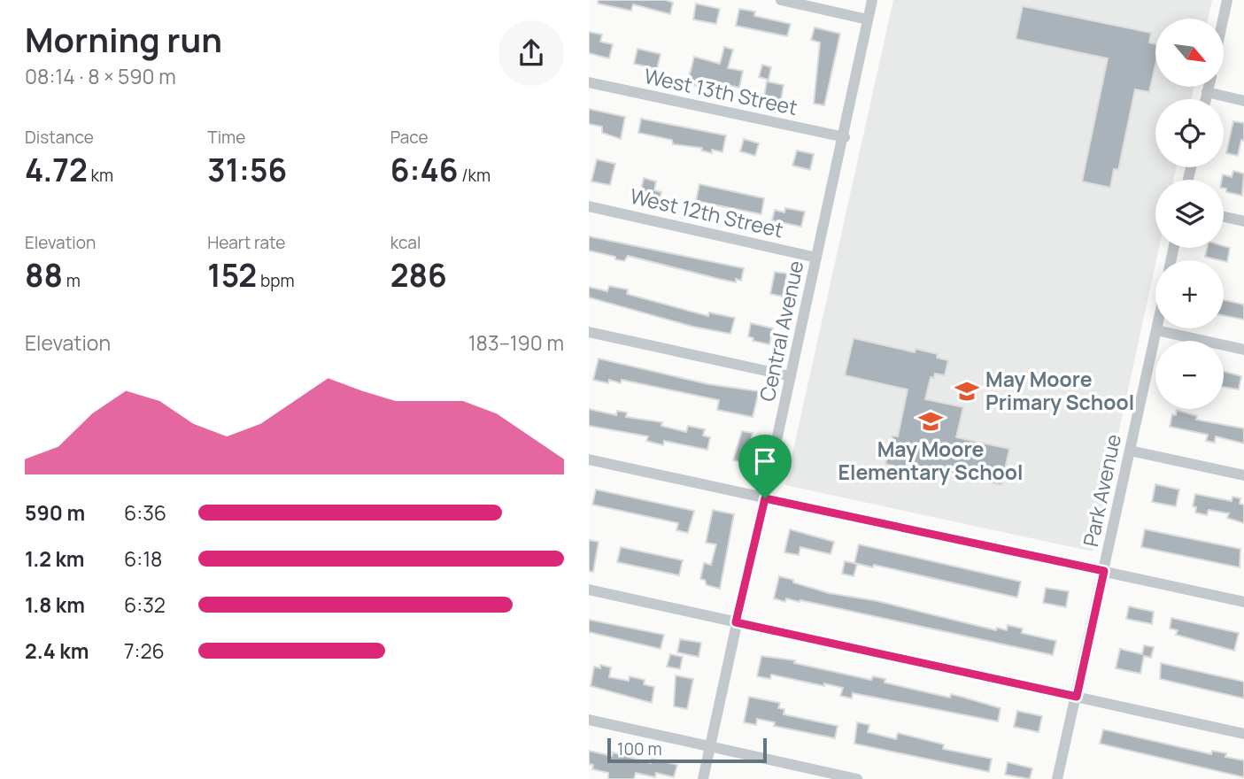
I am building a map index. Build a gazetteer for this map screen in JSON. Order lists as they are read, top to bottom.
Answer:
{
  "streets": {
    "street": [
      "West 13th Street",
      "West 12th Street",
      "Central Avenue",
      "Park Avenue"
    ]
  },
  "crossings": [
    ["West 13th Street", "Central Avenue"],
    ["West 12th Street", "Central Avenue"]
  ],
  "places": {
    "school or university": ["May Moore Primary School", "May Moore Elementary School"]
  },
  "scale_bar": "100 m",
  "north": "bottom right",
  "page": {
    "heading": ["Morning run", "08:14 · 8 × 590 m"],
    "map_buttons": ["+", "−"],
    "stats": [
      ["Distance", "4.72 km"],
      ["Time", "31:56"],
      ["Pace", "6:46 /km"],
      ["Elevation", "88 m"],
      ["Heart rate", "152 bpm"],
      ["kcal", "286"]
    ],
    "chart": ["Elevation", "183–190 m"],
    "list": [
      {
        "name": "590 m",
        "note": "6:36"
      },
      {
        "name": "1.2 km",
        "note": "6:18"
      },
      {
        "name": "1.8 km",
        "note": "6:32"
      },
      {
        "name": "2.4 km",
        "note": "7:26"
      }
    ],
    "scale": "100 m"
  }
}
